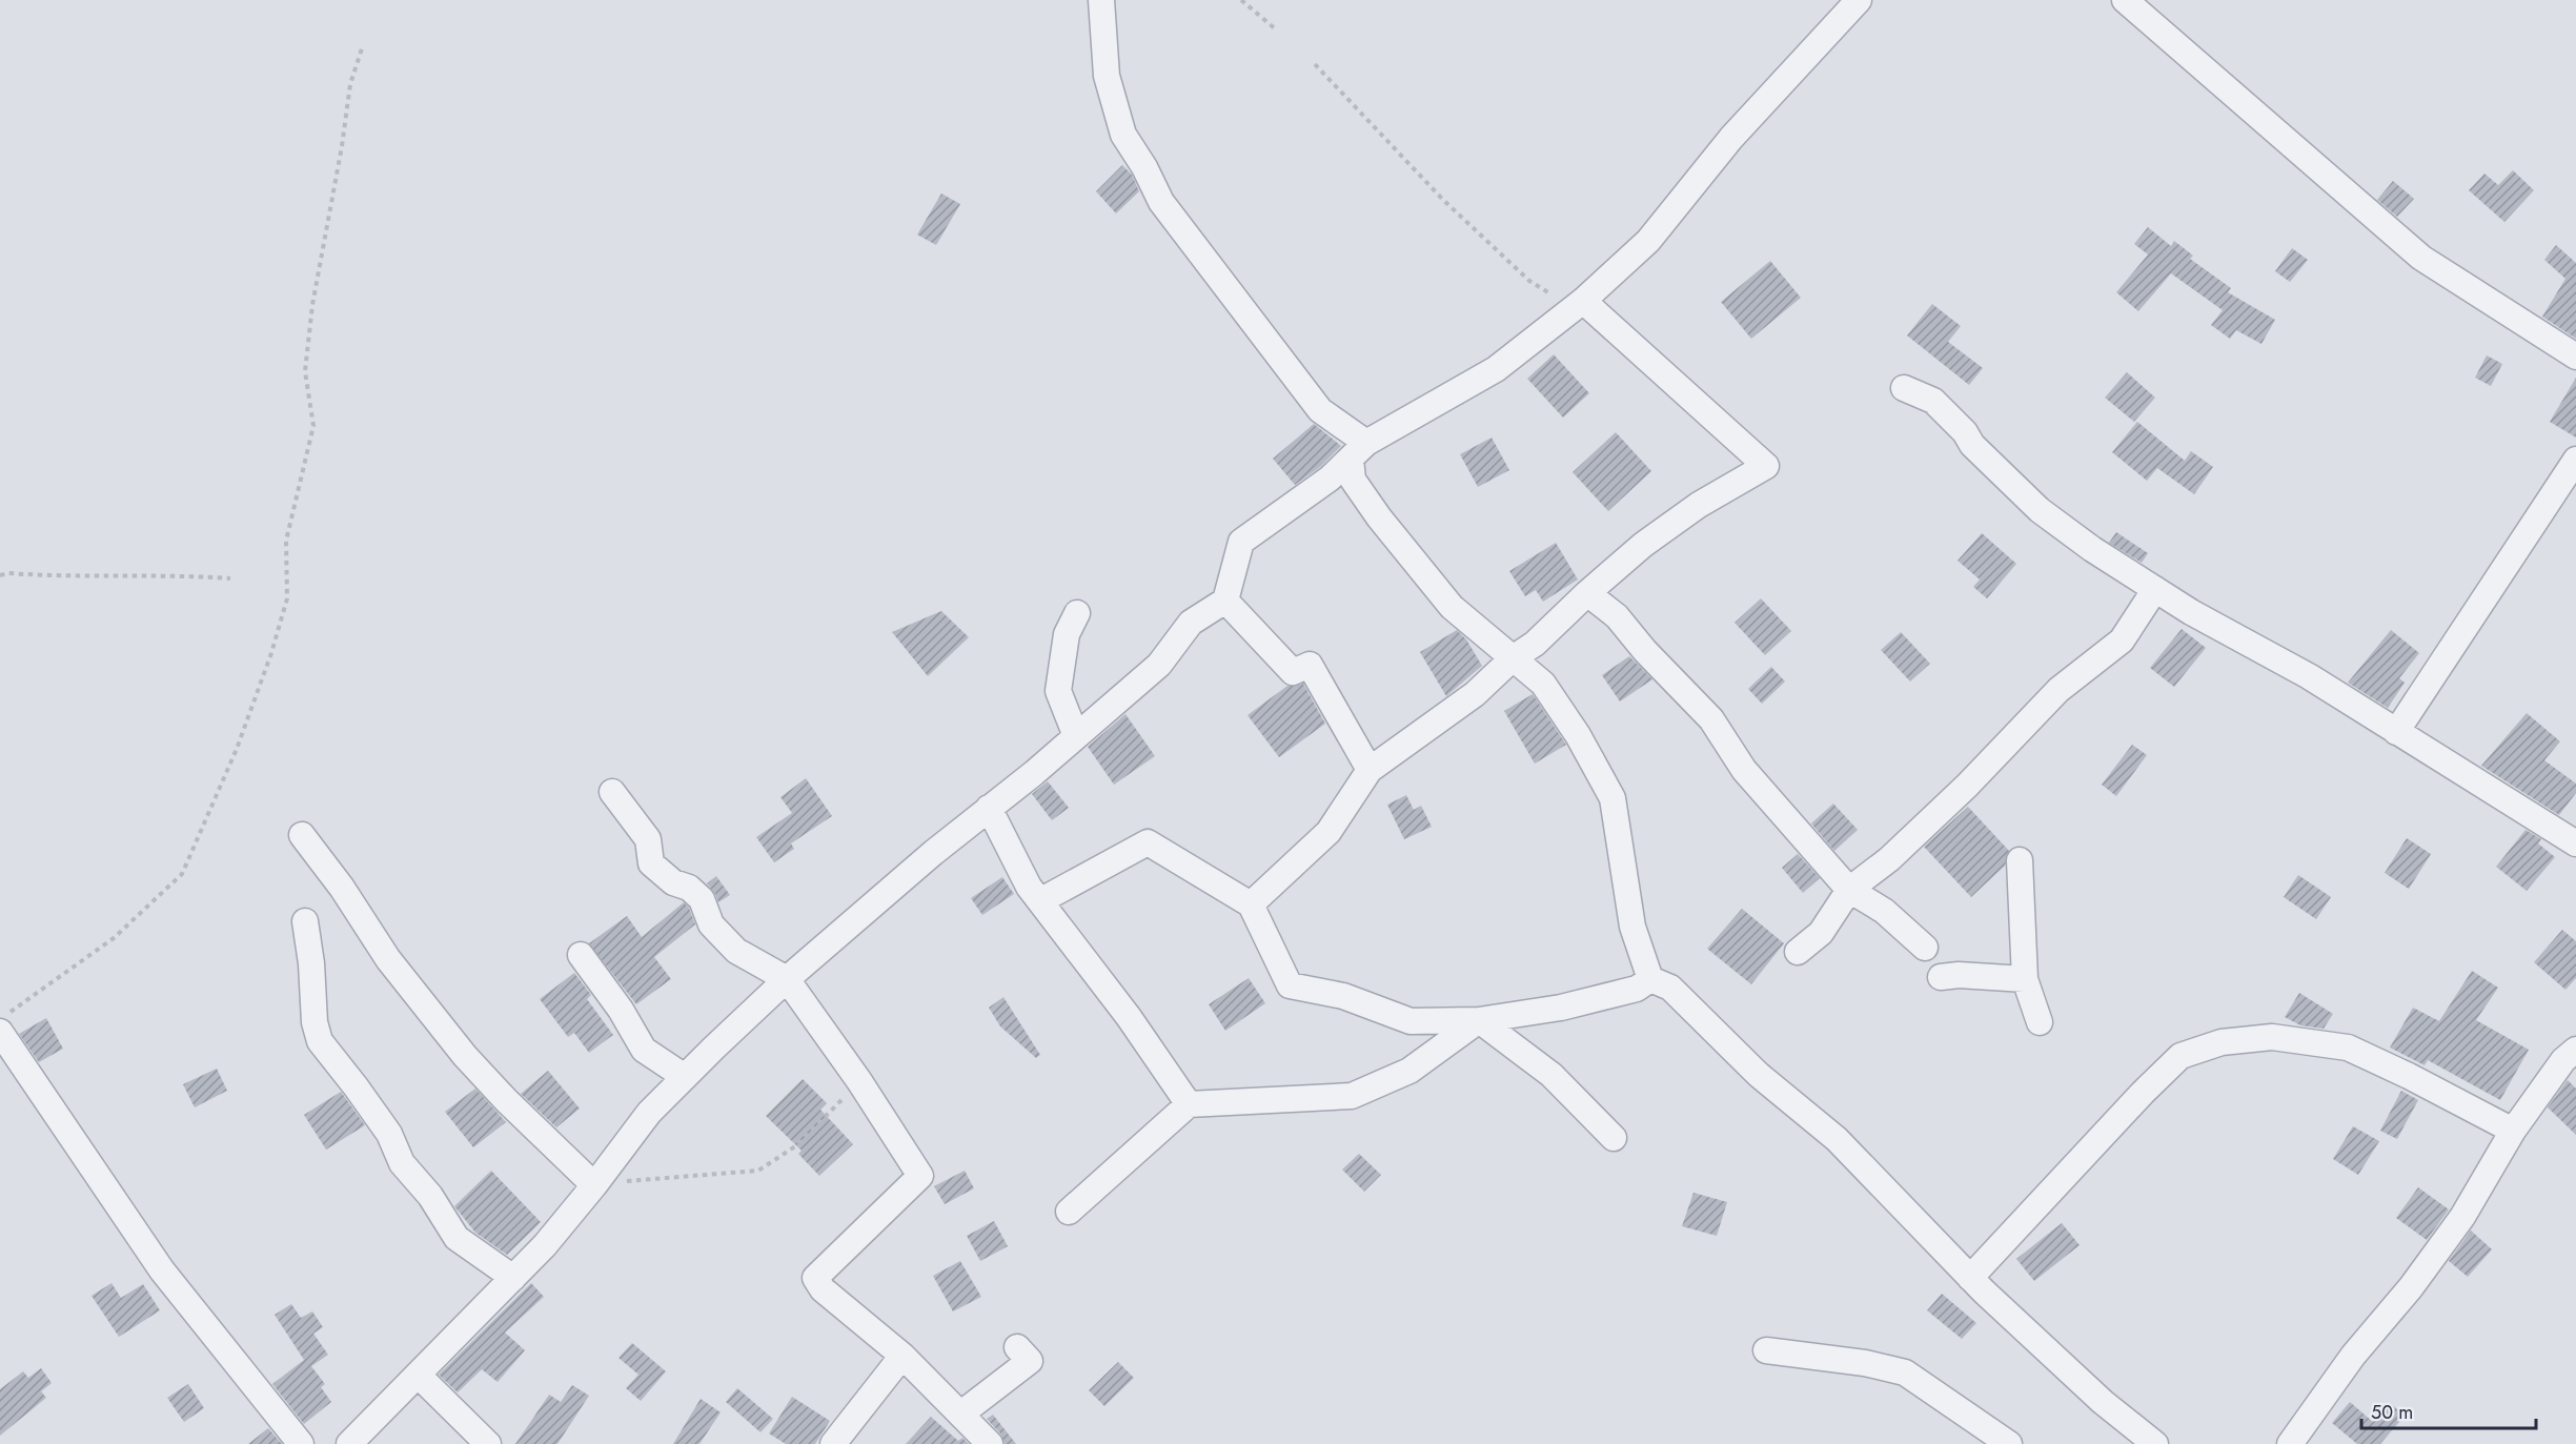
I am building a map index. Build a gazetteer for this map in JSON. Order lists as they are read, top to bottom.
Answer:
{
  "scale_bar": "50 m"
}
